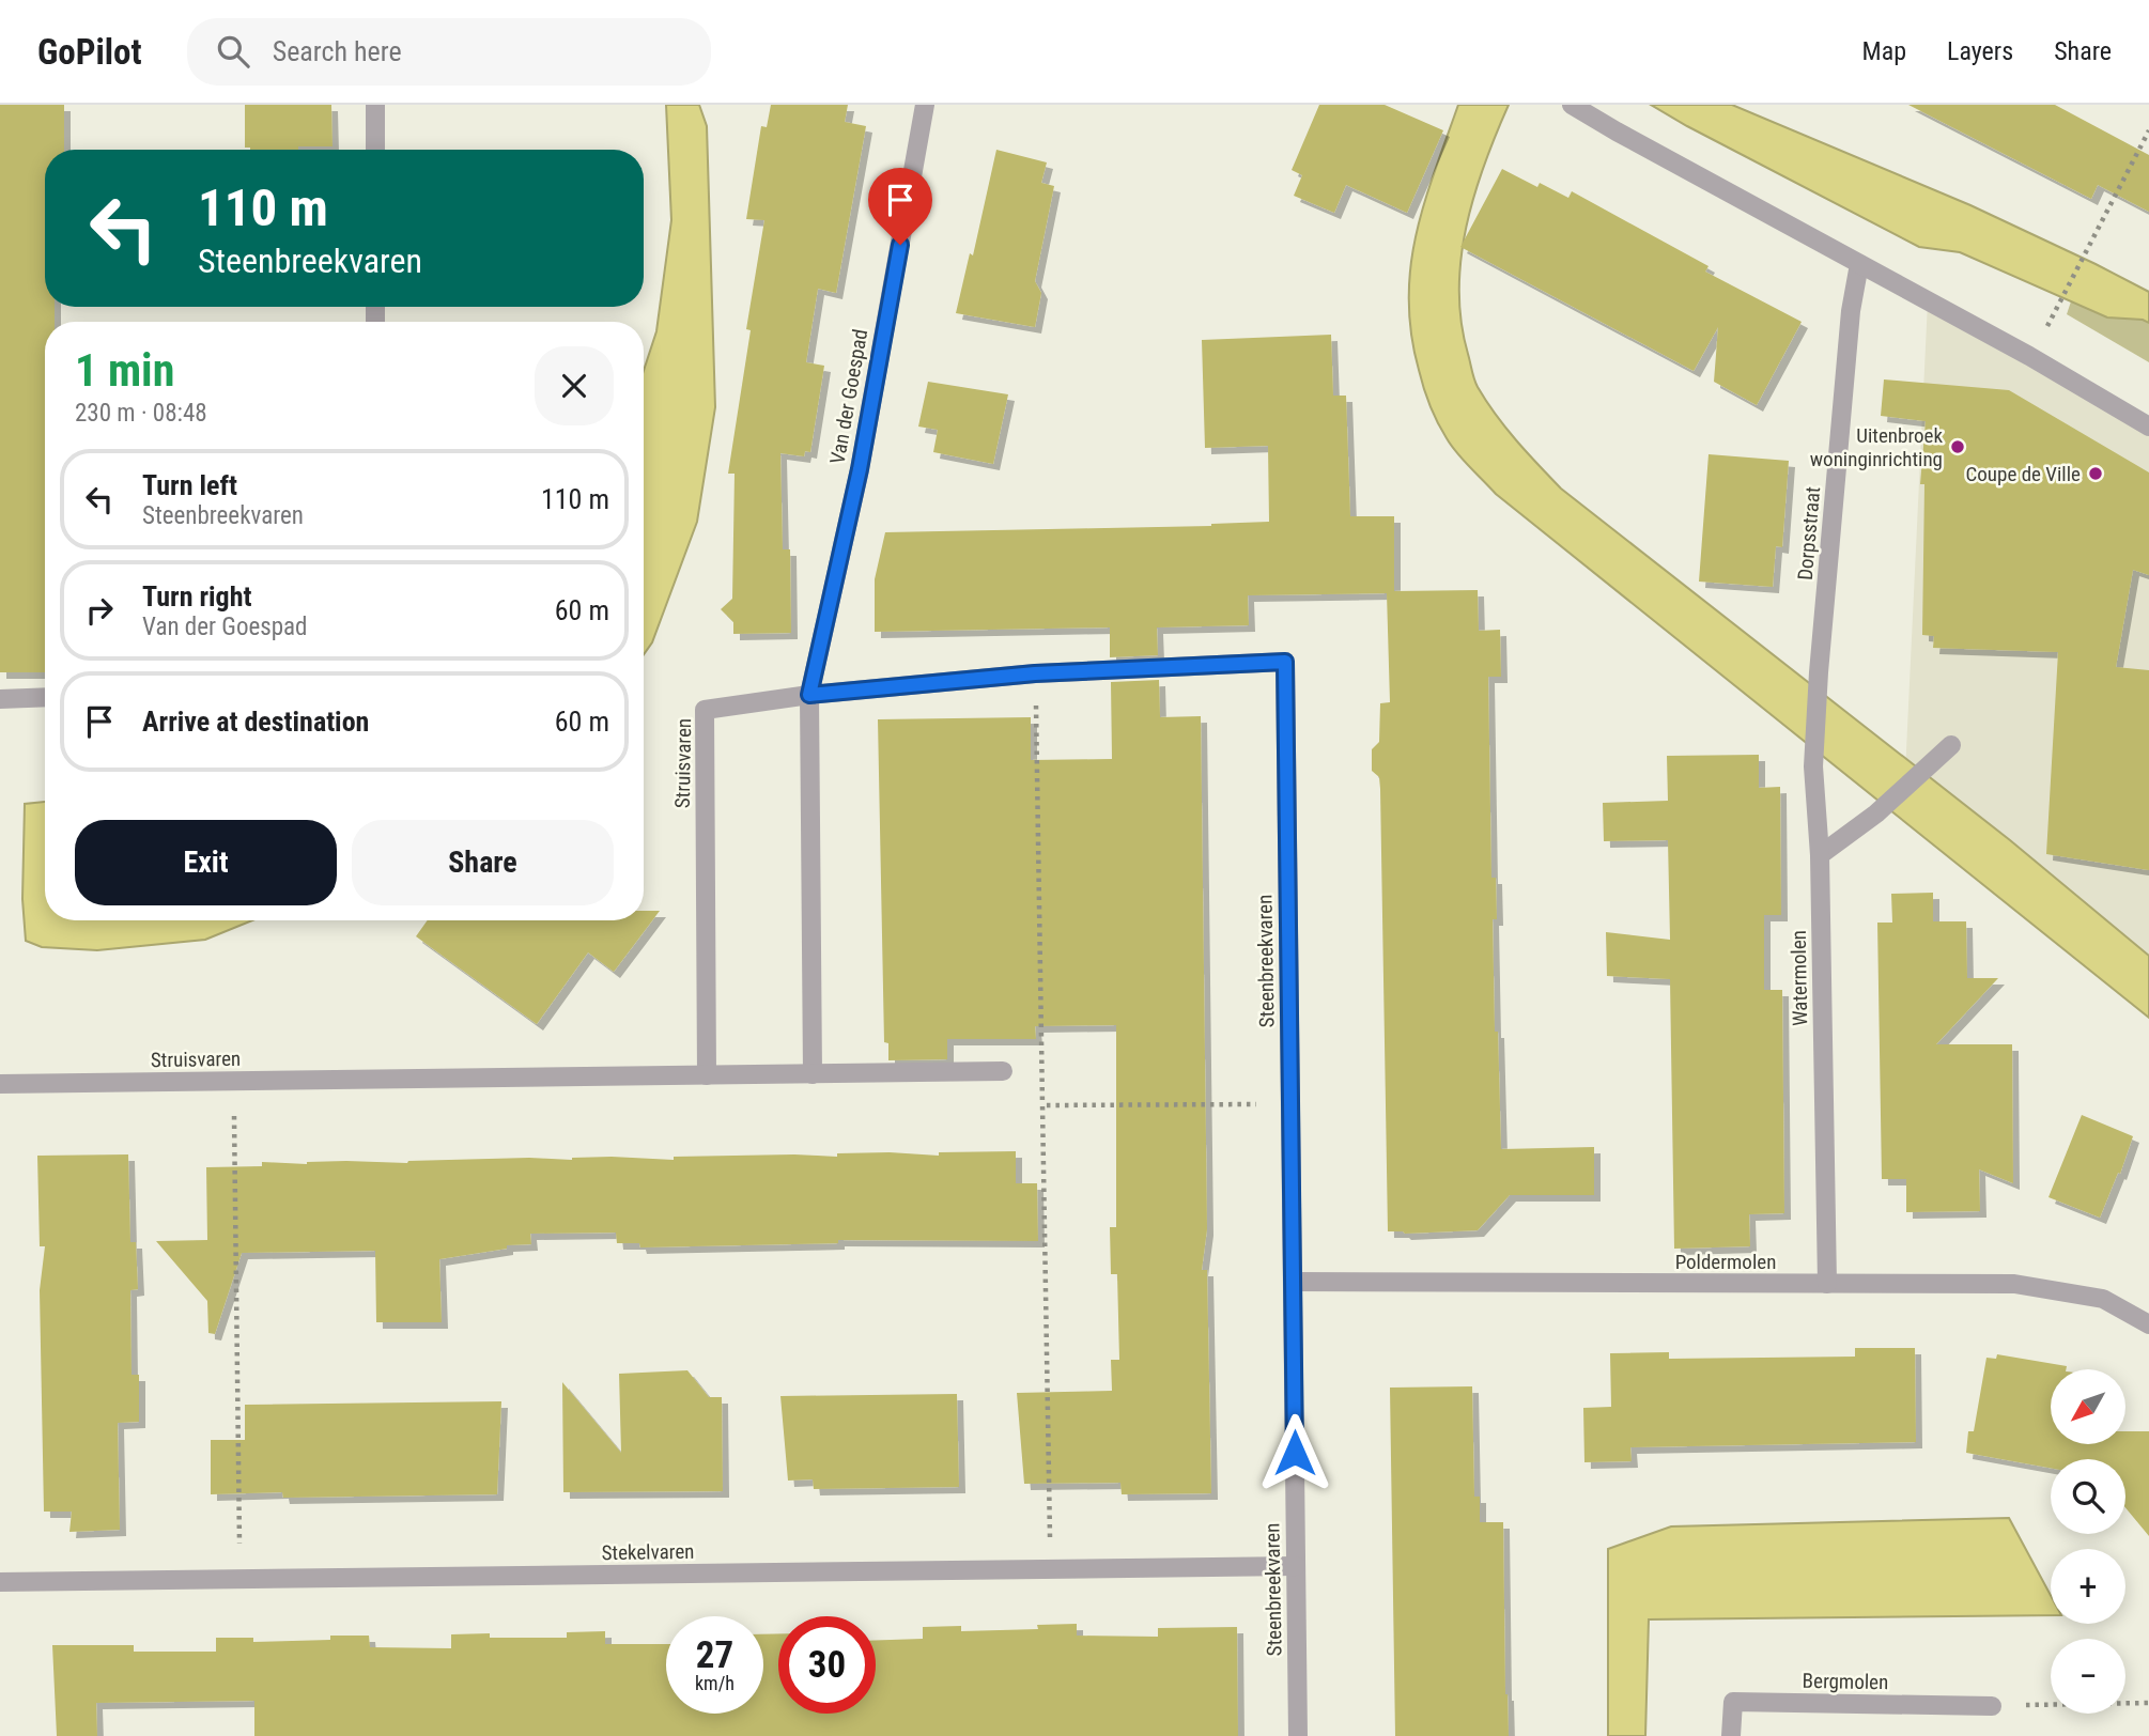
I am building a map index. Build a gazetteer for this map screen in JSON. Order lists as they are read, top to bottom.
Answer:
{
  "streets": {
    "street": [
      "Van der Goespad",
      "Dorpsstraat",
      "Struisvaren",
      "Steenbreekvaren",
      "Watermolen",
      "Poldermolen",
      "Stekelvaren",
      "Bergmolen"
    ]
  },
  "crossings": [
    ["Van der Goespad", "Struisvaren"],
    ["Van der Goespad", "Steenbreekvaren"],
    ["Dorpsstraat", "Watermolen"],
    ["Struisvaren", "Steenbreekvaren"],
    ["Steenbreekvaren", "Poldermolen"],
    ["Steenbreekvaren", "Stekelvaren"],
    ["Watermolen", "Poldermolen"]
  ],
  "places": ["Uitenbroek woninginrichting", "Coupe de Ville"],
  "north": "bottom left",
  "page": {
    "header": "GoPilot",
    "search": "Search here",
    "nav": ["Map", "Layers", "Share"],
    "turn": ["110 m", "Steenbreekvaren"],
    "heading": ["1 min", "230 m · 08:48"],
    "list": [
      {
        "name": "Turn left",
        "note": "Steenbreekvaren",
        "value": "110 m"
      },
      {
        "name": "Turn right",
        "note": "Van der Goespad",
        "value": "60 m"
      },
      {
        "name": "Arrive at destination",
        "value": "60 m"
      }
    ],
    "buttons": ["Exit", "Share"],
    "map_buttons": ["+", "−"],
    "speed": "27 km/h",
    "limit": "30"
  }
}
